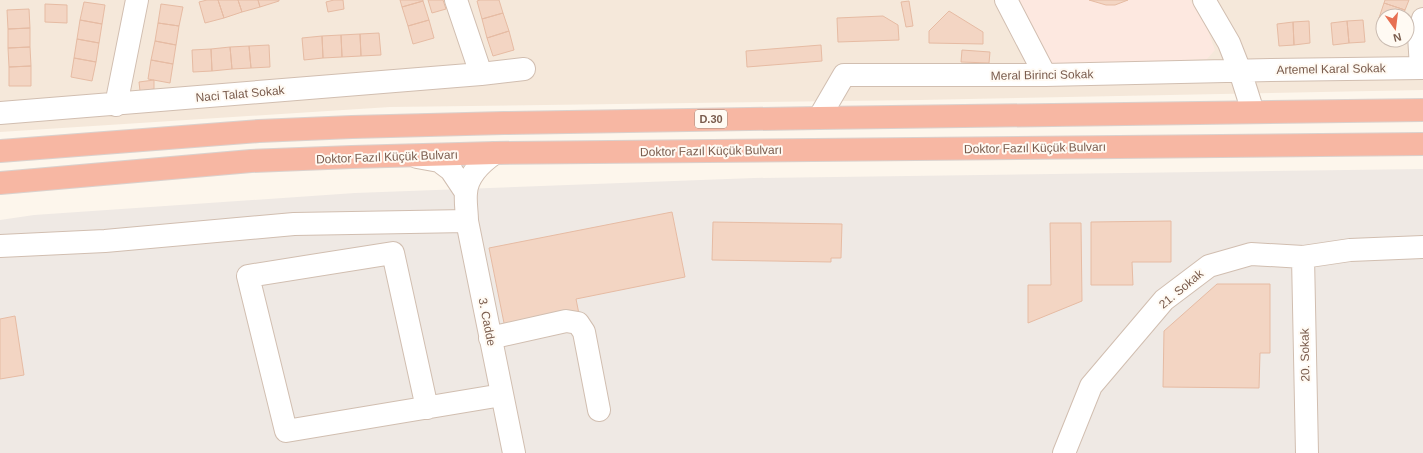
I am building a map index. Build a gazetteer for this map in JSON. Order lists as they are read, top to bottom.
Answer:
{
  "streets": {
    "highway": ["D.30", "Doktor Fazıl Küçük Bulvarı"],
    "street": [
      "Artemel Karal Sokak",
      "Meral Birinci Sokak",
      "Naci Talat Sokak",
      "21. Sokak",
      "3. Cadde",
      "20. Sokak"
    ]
  },
  "crossings": [
    ["Artemel Karal Sokak", "Meral Birinci Sokak"],
    ["Meral Birinci Sokak", "D.30"],
    ["21. Sokak", "20. Sokak"]
  ],
  "north": "bottom"
}
